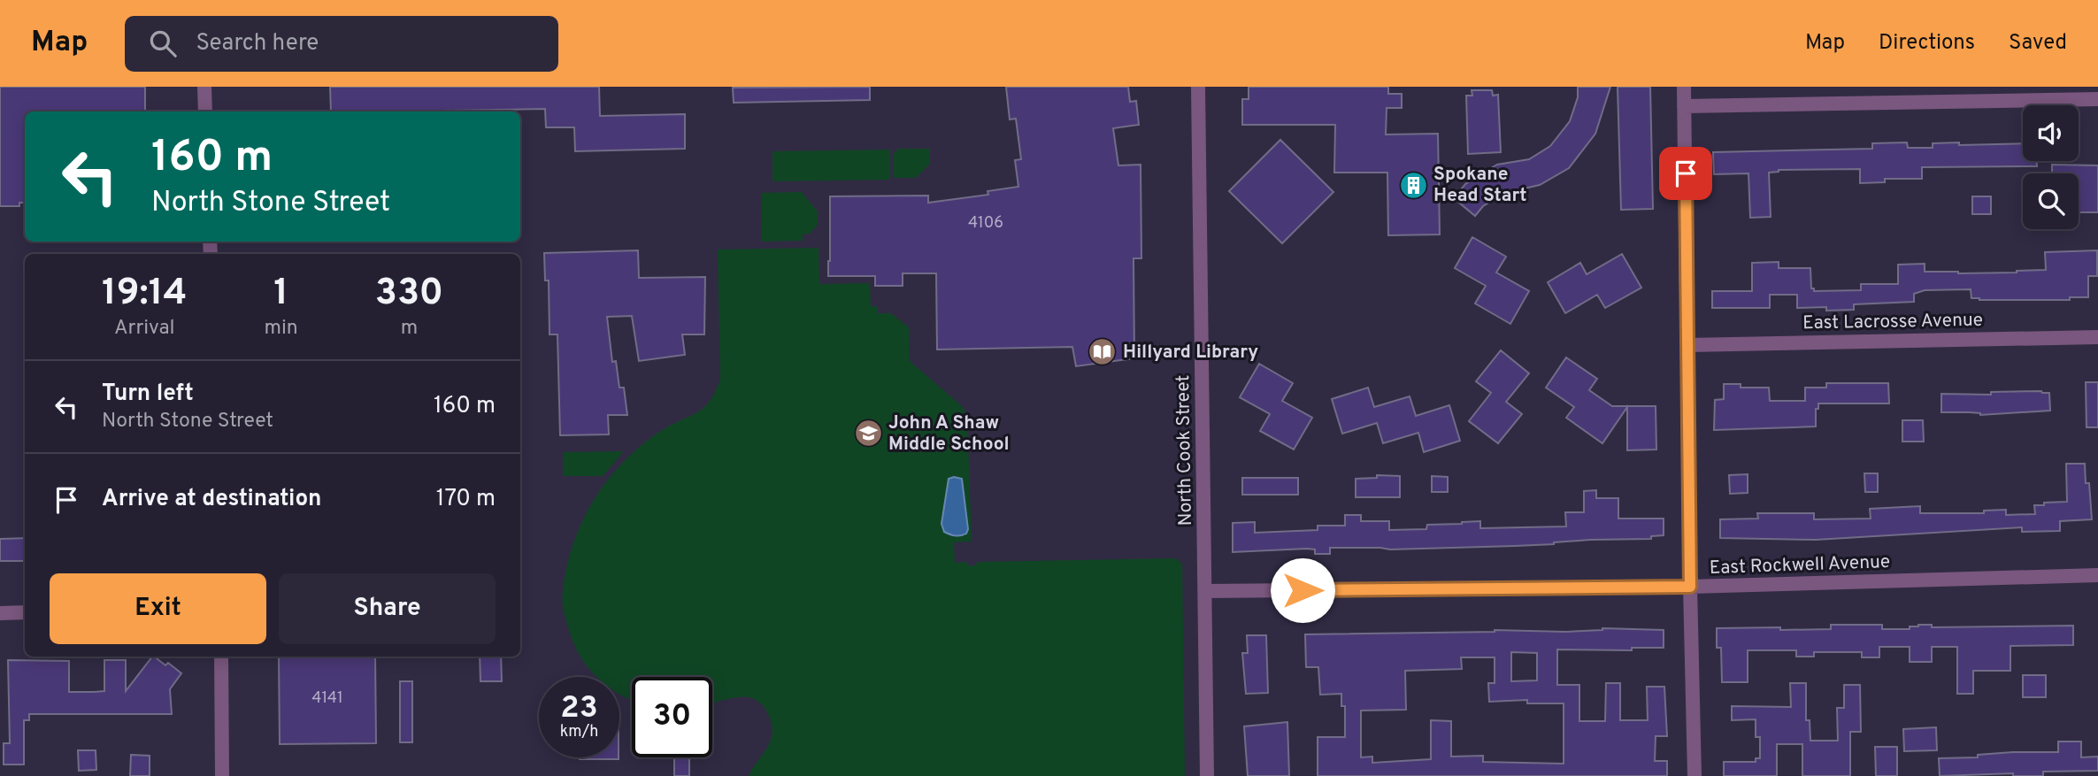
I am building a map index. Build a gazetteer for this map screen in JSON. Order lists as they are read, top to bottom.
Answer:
{
  "streets": {
    "street": ["East Lacrosse Avenue", "North Cook Street", "East Rockwell Avenue"]
  },
  "crossings": [
    ["North Cook Street", "East Rockwell Avenue"]
  ],
  "places": {
    "building": ["Spokane Head Start"],
    "library": ["Hillyard Library"],
    "school or university": ["John A Shaw Middle School"]
  },
  "house_numbers": ["4106", "4141"],
  "page": {
    "header": "Map",
    "search": "Search here",
    "nav": ["Map", "Directions", "Saved"],
    "turn": ["160 m", "North Stone Street"],
    "eta": [
      "19:14",
      "Arrival",
      "1",
      "min",
      "330",
      "m"
    ],
    "list": [
      {
        "name": "Turn left",
        "note": "North Stone Street",
        "value": "160 m"
      },
      {
        "name": "Arrive at destination",
        "value": "170 m"
      }
    ],
    "buttons": ["Exit", "Share"],
    "speed": "23 km/h",
    "limit": "30"
  }
}
